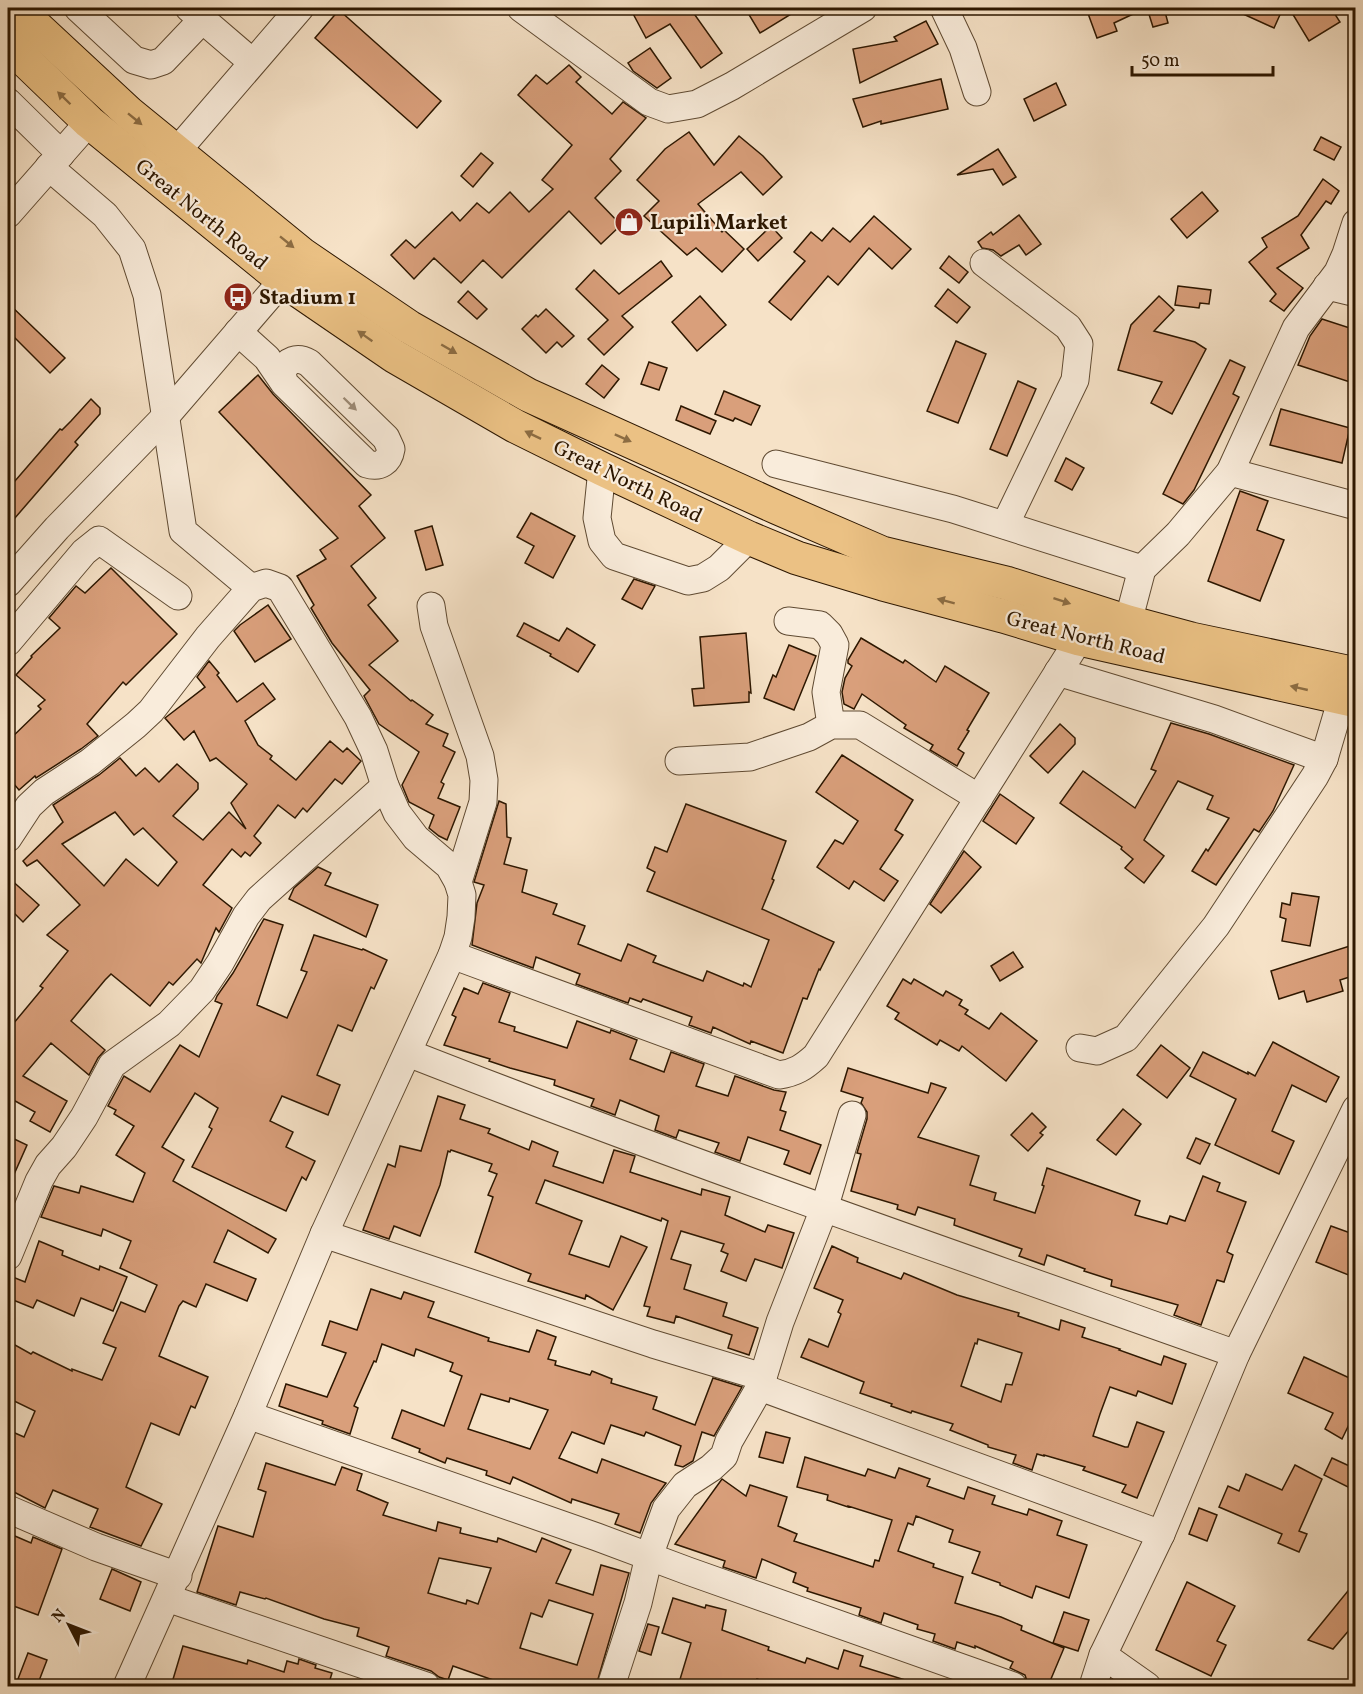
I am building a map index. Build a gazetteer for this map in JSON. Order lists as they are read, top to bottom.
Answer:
{
  "streets": {
    "main road": ["Great North Road"]
  },
  "places": {
    "shop": ["Lupili Market"],
    "bus stop": ["Stadium 1"]
  },
  "scale_bar": "50 m",
  "north": "top left"
}
